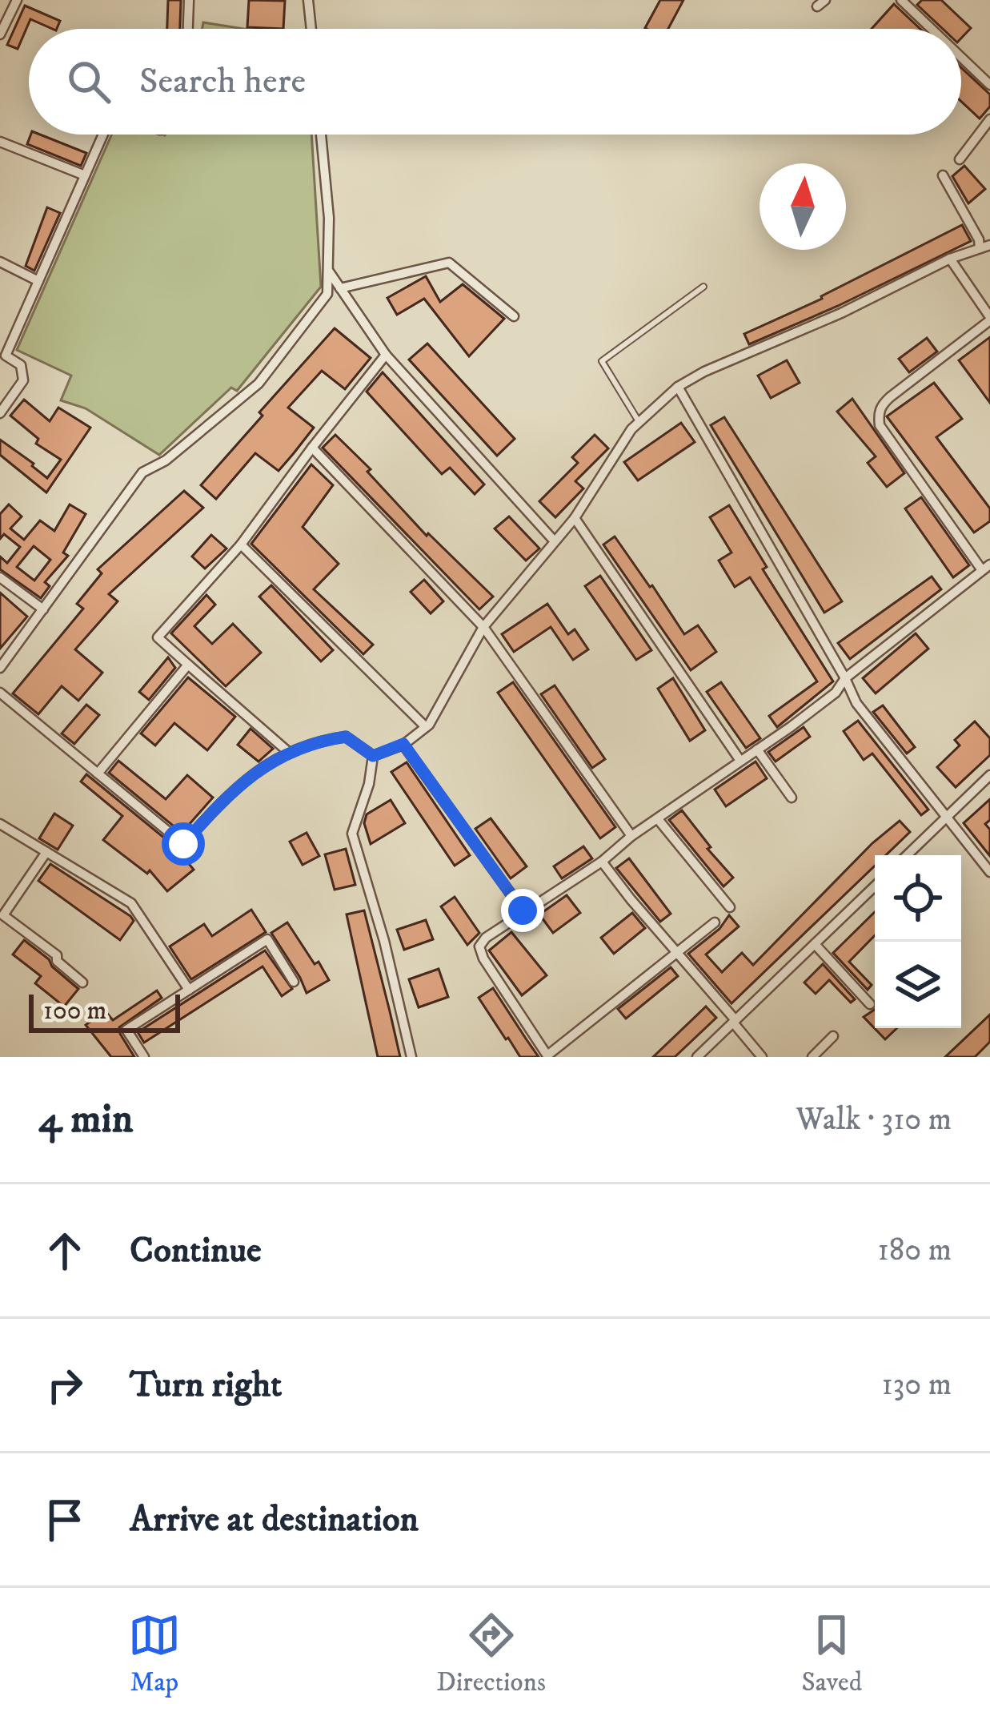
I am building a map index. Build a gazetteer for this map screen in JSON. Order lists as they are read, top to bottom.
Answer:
{
  "scale_bar": "100 m",
  "north": "top",
  "page": {
    "search": "Search here",
    "scale": "100 m",
    "heading": ["4 min", "Walk · 310 m"],
    "list": [
      ["Continue", "180 m"],
      ["Turn right", "130 m"],
      "Arrive at destination"
    ],
    "nav": ["Map", "Directions", "Saved"]
  }
}
